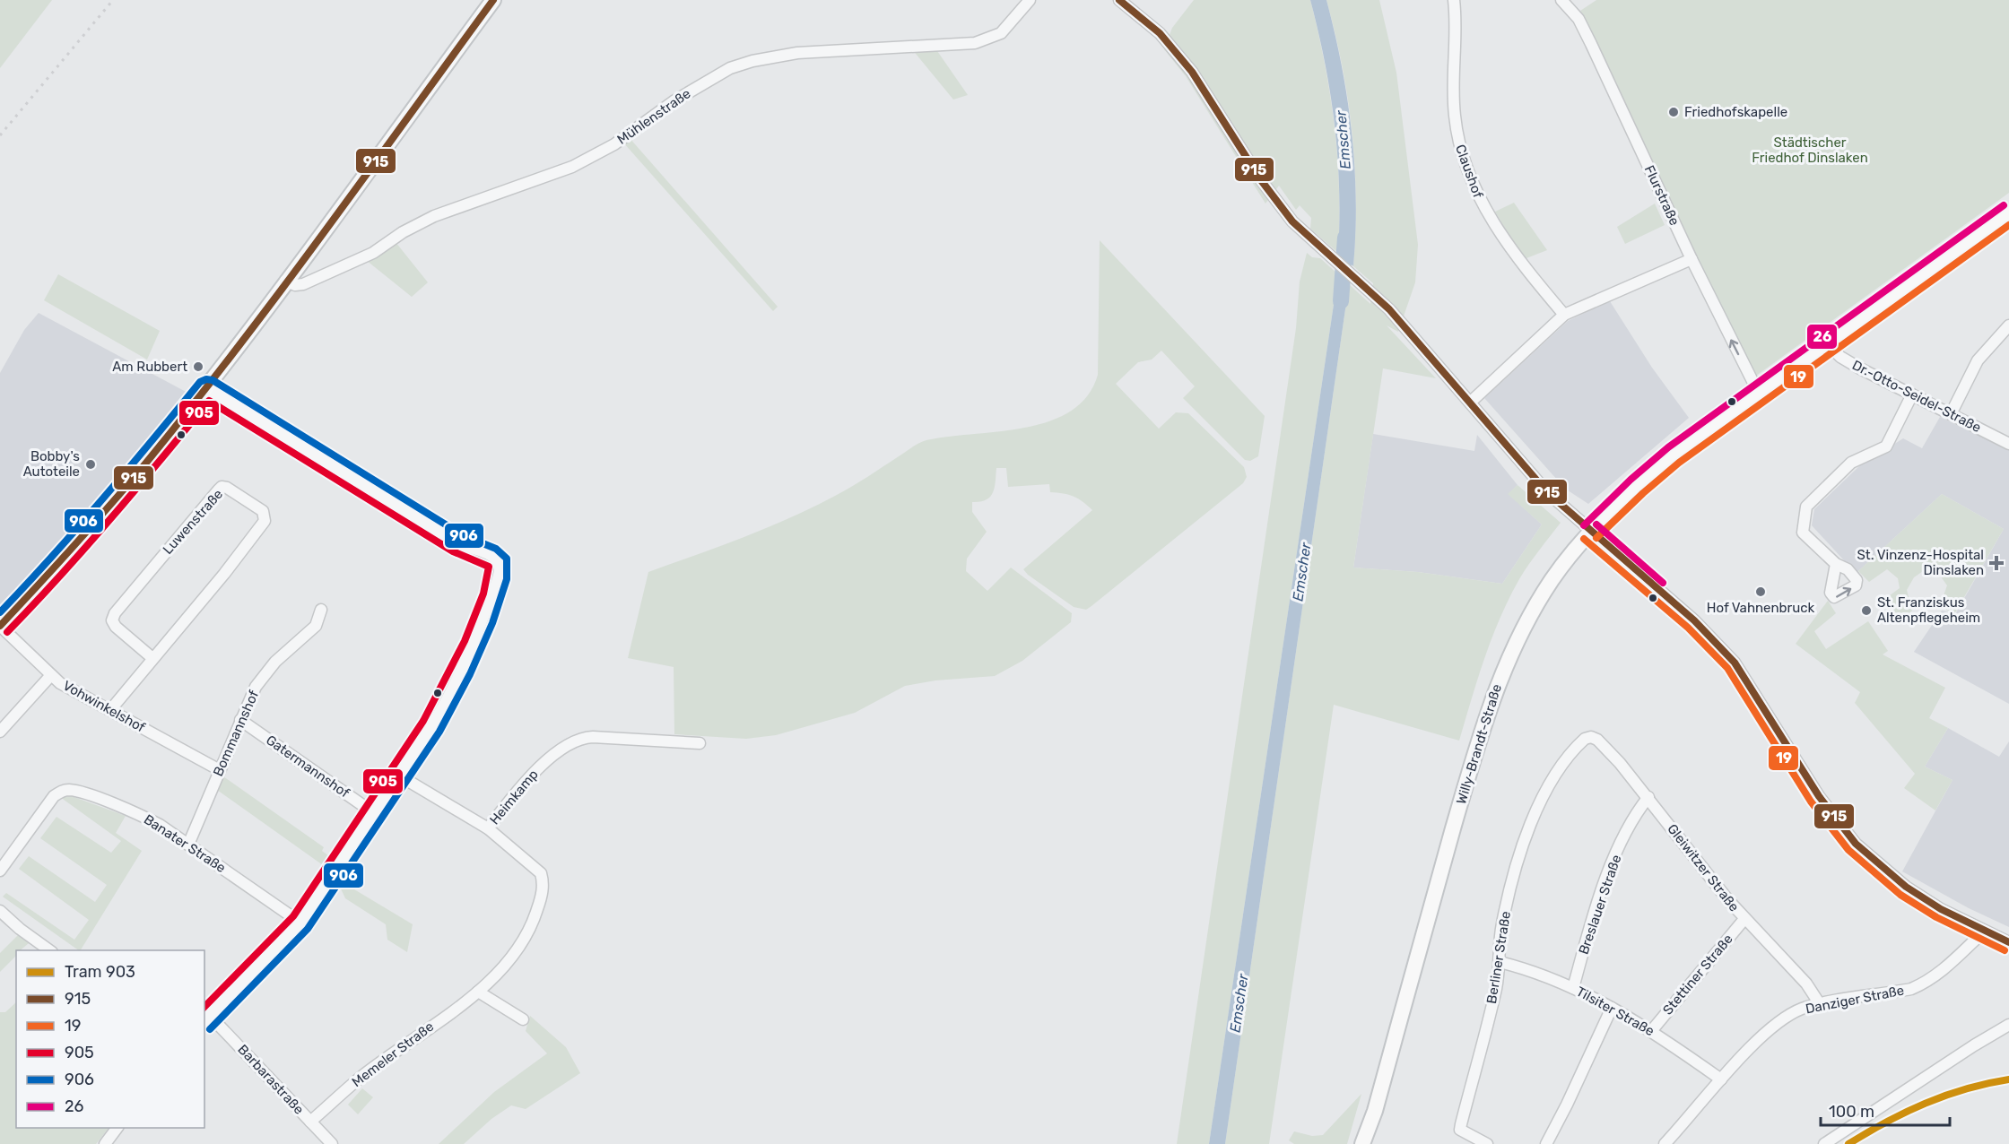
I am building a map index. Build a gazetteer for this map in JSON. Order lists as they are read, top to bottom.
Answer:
{
  "streets": {
    "main road": ["Willy-Brandt-Straße"],
    "street": [
      "Mühlenstraße",
      "Claushof",
      "Flurstraße",
      "Dr.-Otto-Seidel-Straße",
      "Luwenstraße",
      "Vohwinkelshof",
      "Bommannshof",
      "Gatermannshof",
      "Heimkamp",
      "Banater Straße",
      "Gleiwitzer Straße",
      "Breslauer Straße",
      "Berliner Straße",
      "Stettiner Straße",
      "Danziger Straße",
      "Tilsiter Straße",
      "Memeler Straße",
      "Barbarastraße"
    ]
  },
  "crossings": [
    ["Flurstraße", "Willy-Brandt-Straße"],
    ["Dr.-Otto-Seidel-Straße", "Willy-Brandt-Straße"],
    ["Luwenstraße", "Vohwinkelshof"],
    ["Vohwinkelshof", "Bommannshof"],
    ["Bommannshof", "Gatermannshof"],
    ["Bommannshof", "Banater Straße"],
    ["Heimkamp", "Memeler Straße"],
    ["Gleiwitzer Straße", "Breslauer Straße"],
    ["Gleiwitzer Straße", "Berliner Straße"],
    ["Gleiwitzer Straße", "Stettiner Straße"],
    ["Gleiwitzer Straße", "Danziger Straße"],
    ["Breslauer Straße", "Tilsiter Straße"],
    ["Berliner Straße", "Tilsiter Straße"],
    ["Stettiner Straße", "Tilsiter Straße"],
    ["Danziger Straße", "Tilsiter Straße"],
    ["Memeler Straße", "Barbarastraße"]
  ],
  "water": ["Emscher"],
  "parks": ["Städtischer Friedhof Dinslaken"],
  "places": {
    "other": [
      "Friedhofskapelle",
      "Am Rubbert",
      "Bobby's Autoteile",
      "Hof Vahnenbruck",
      "St. Franziskus Altenpflegeheim"
    ],
    "health": ["St. Vinzenz-Hospital Dinslaken"]
  },
  "lines": [
    "transit line 915",
    "transit line 26",
    "transit line 19",
    "transit line 906",
    "transit line 905",
    "tram line 903"
  ],
  "legend": [
    "Tram 903",
    "915",
    "19",
    "905",
    "906",
    "26"
  ],
  "scale_bar": "100 m"
}
